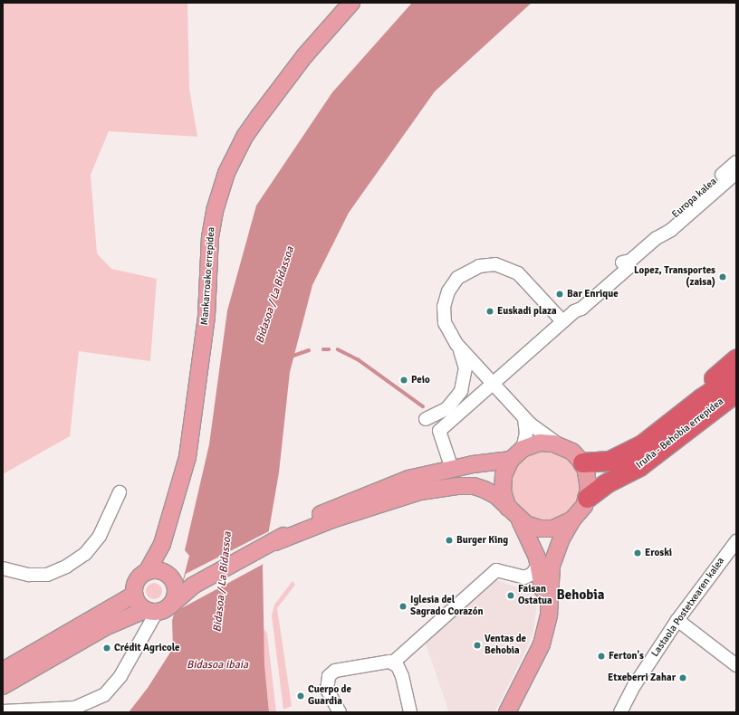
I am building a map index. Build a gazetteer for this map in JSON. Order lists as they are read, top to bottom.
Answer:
{
  "streets": {
    "highway": ["Iruña - Behobia errepidea"],
    "main road": ["Mankarroako errepidea"],
    "street": ["Europa kalea", "Lastaola Postetxearen kalea"]
  },
  "districts": ["Behobia"],
  "water": ["Bidasoa / La Bidassoa", "Bidasoa ibaia"],
  "places": [
    "Lopez, Transportes (zaisa)",
    "Bar Enrique",
    "Euskadi plaza",
    "Peio",
    "Burger King",
    "Eroski",
    "Faisan Ostatua",
    "Iglesia del Sagrado Corazón",
    "Ventas de Behobia",
    "Crédit Agricole",
    "Ferton's",
    "Etxeberri Zahar",
    "Cuerpo de Guardia"
  ]
}
